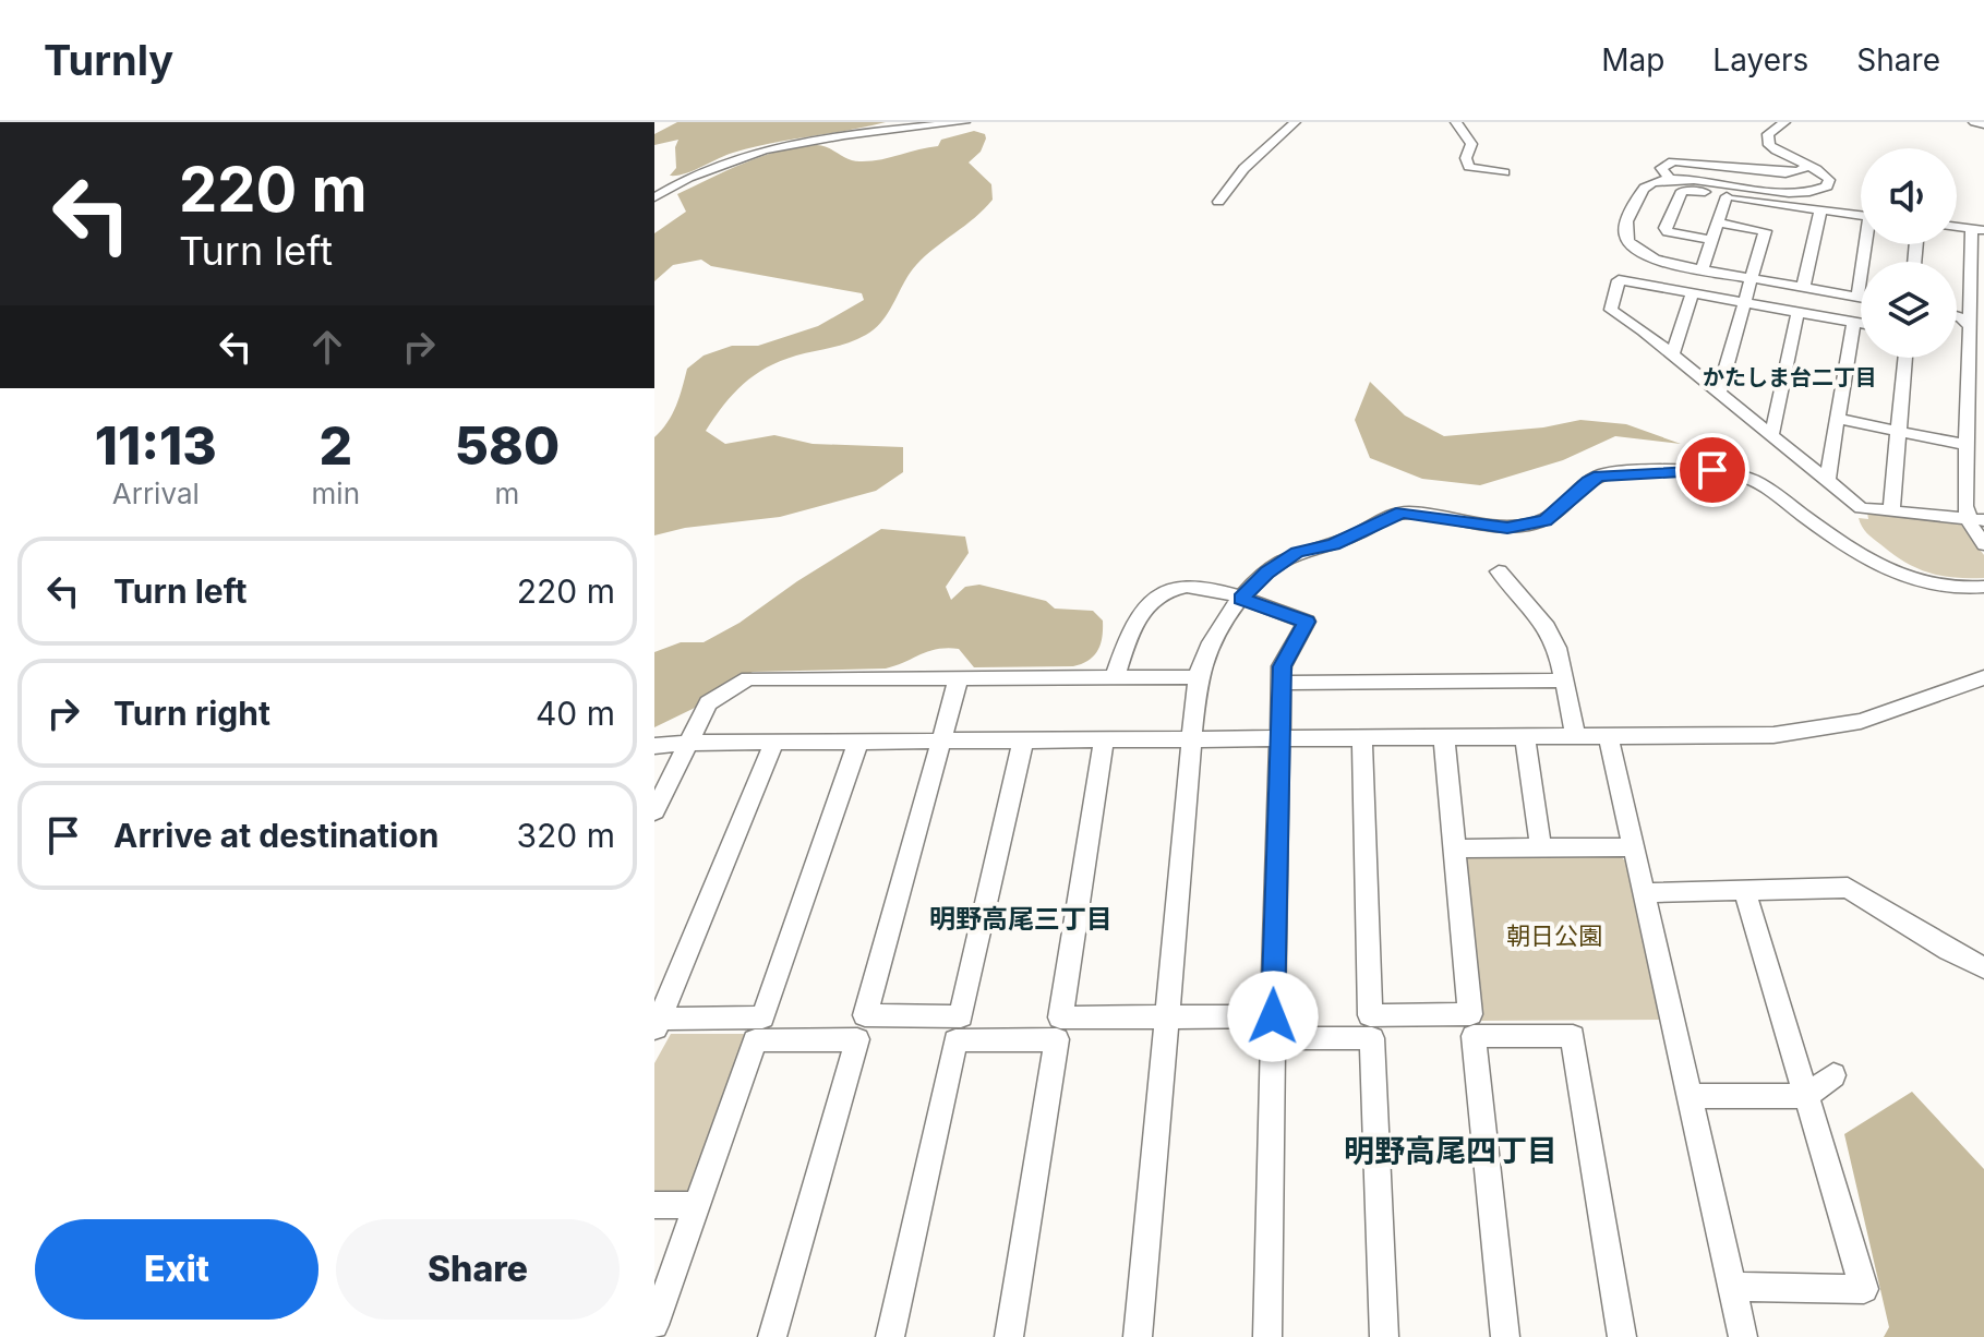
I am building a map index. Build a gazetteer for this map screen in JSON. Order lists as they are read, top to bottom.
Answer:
{
  "districts": ["かたしま台二丁目", "明野高尾三丁目", "明野高尾四丁目"],
  "parks": ["朝日公園"],
  "page": {
    "header": "Turnly",
    "nav": ["Map", "Layers", "Share"],
    "turn": ["220 m", "Turn left"],
    "eta": [
      "11:13",
      "Arrival",
      "2",
      "min",
      "580",
      "m"
    ],
    "list": [
      {
        "name": "Turn left",
        "value": "220 m"
      },
      {
        "name": "Turn right",
        "value": "40 m"
      },
      {
        "name": "Arrive at destination",
        "value": "320 m"
      }
    ],
    "buttons": ["Exit", "Share"]
  }
}
